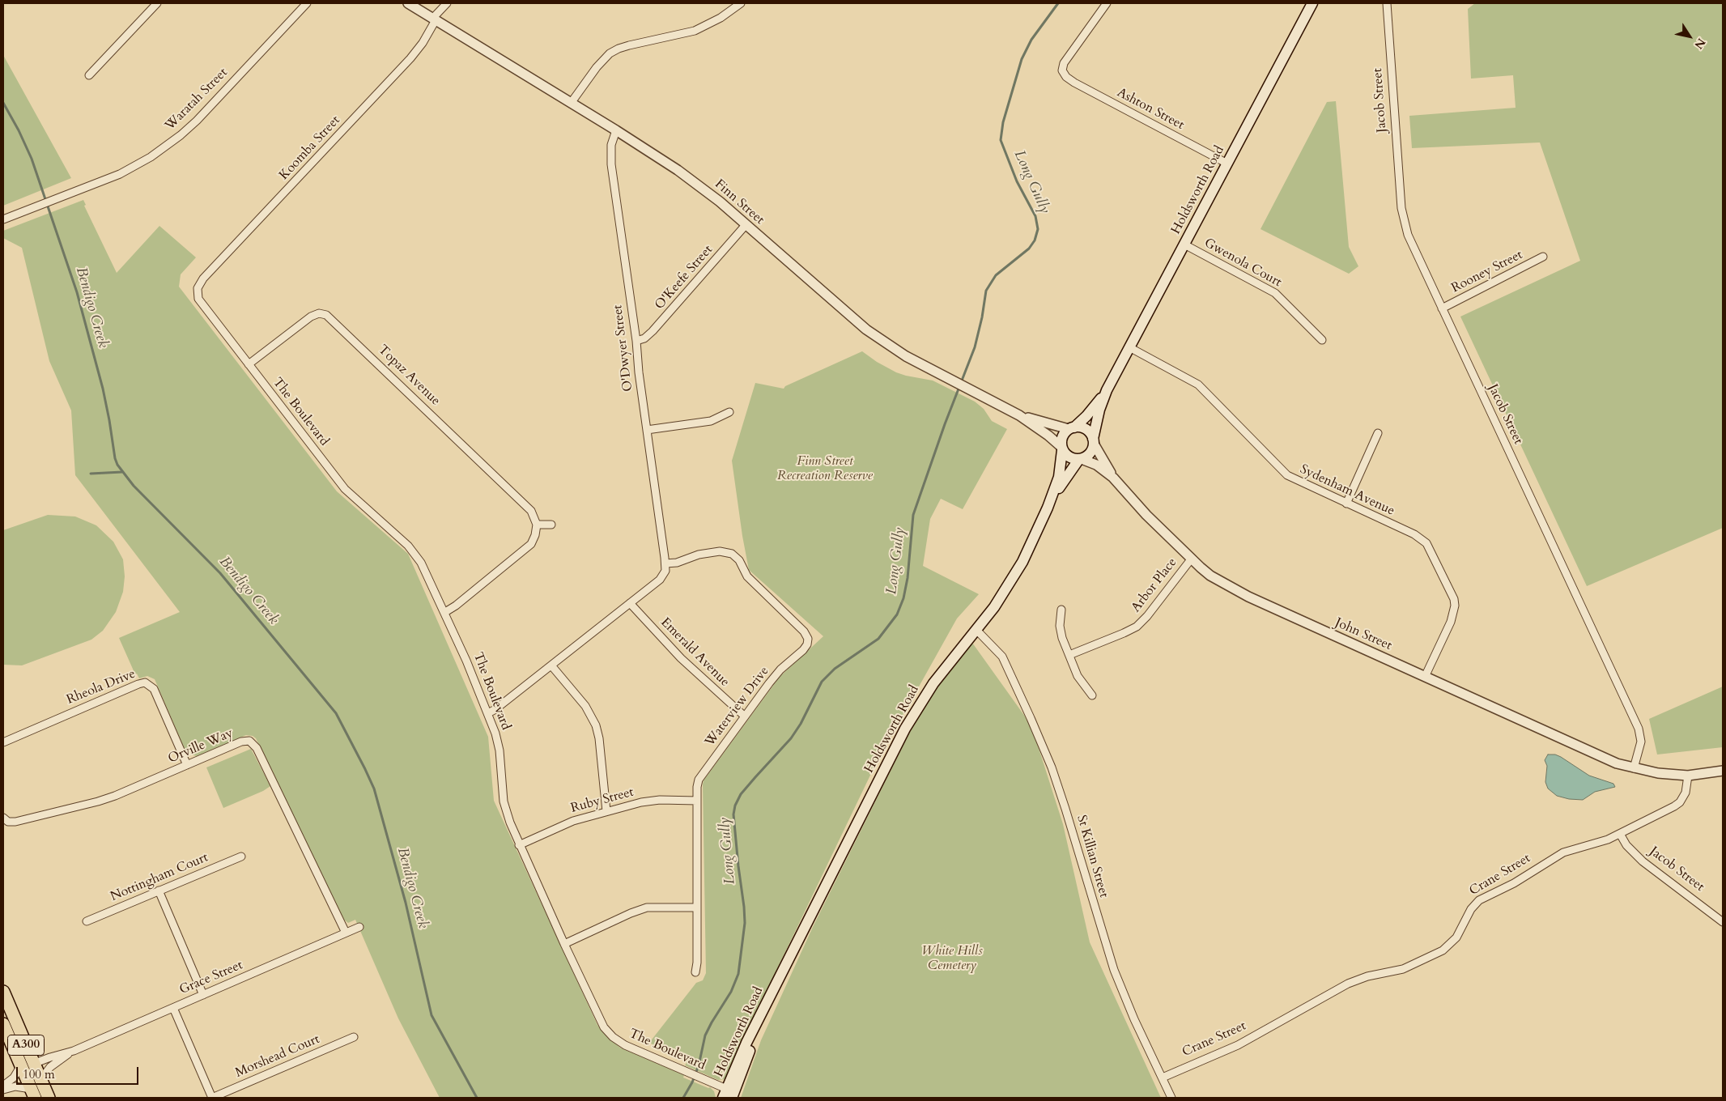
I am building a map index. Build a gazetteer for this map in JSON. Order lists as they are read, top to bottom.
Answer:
{
  "streets": {
    "highway": ["A300"],
    "main road": ["Holdsworth Road"],
    "street": [
      "Waratah Street",
      "Jacob Street",
      "Ashton Street",
      "Koomba Street",
      "Finn Street",
      "Gwenola Court",
      "Rooney Street",
      "O'Keefe Street",
      "O'Dwyer Street",
      "Topaz Avenue",
      "The Boulevard",
      "Sydenham Avenue",
      "Arbor Place",
      "John Street",
      "Emerald Avenue",
      "Rheola Drive",
      "Waterview Drive",
      "Orville Way",
      "Ruby Street",
      "St Killian Street",
      "Crane Street",
      "Nottingham Court",
      "Grace Street",
      "Morshead Court"
    ]
  },
  "crossings": [
    ["Jacob Street", "Rooney Street"],
    ["Jacob Street", "John Street"],
    ["Jacob Street", "Crane Street"],
    ["Ashton Street", "Holdsworth Road"],
    ["Koomba Street", "Finn Street"],
    ["Koomba Street", "The Boulevard"],
    ["Holdsworth Road", "Finn Street"],
    ["Holdsworth Road", "Gwenola Court"],
    ["Holdsworth Road", "The Boulevard"],
    ["Holdsworth Road", "Sydenham Avenue"],
    ["Holdsworth Road", "John Street"],
    ["Holdsworth Road", "St Killian Street"],
    ["Finn Street", "O'Keefe Street"],
    ["Finn Street", "O'Dwyer Street"],
    ["Finn Street", "John Street"],
    ["O'Keefe Street", "O'Dwyer Street"],
    ["O'Dwyer Street", "Waterview Drive"],
    ["Topaz Avenue", "The Boulevard"],
    ["The Boulevard", "Ruby Street"],
    ["Sydenham Avenue", "John Street"],
    ["Arbor Place", "John Street"],
    ["Emerald Avenue", "Waterview Drive"],
    ["Rheola Drive", "Orville Way"],
    ["Waterview Drive", "Ruby Street"],
    ["Orville Way", "Grace Street"],
    ["St Killian Street", "Crane Street"],
    ["Grace Street", "A300"]
  ],
  "water": ["Long Gully", "Bendigo Creek"],
  "parks": ["Finn Street Recreation Reserve", "White Hills Cemetery"],
  "scale_bar": "100 m",
  "north": "bottom right"
}
